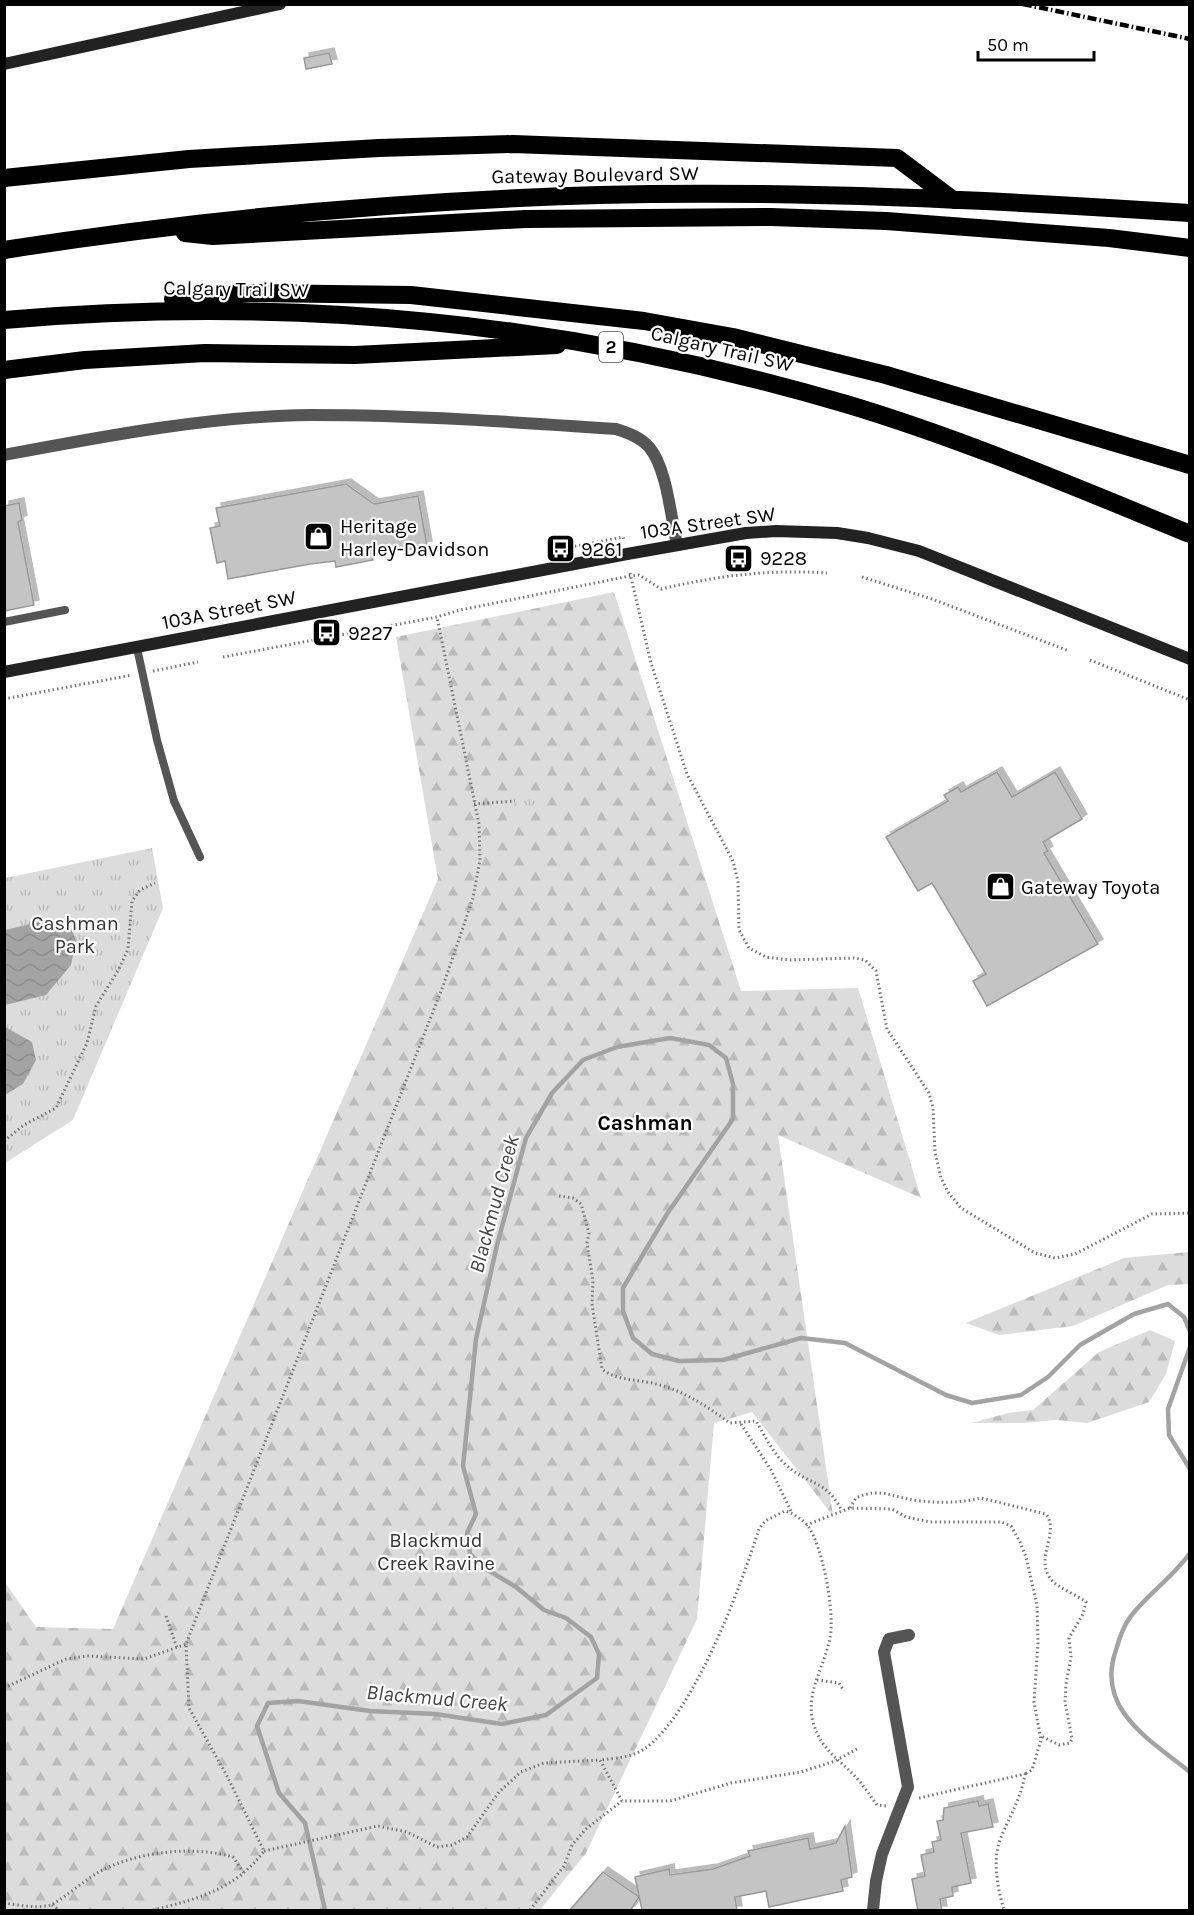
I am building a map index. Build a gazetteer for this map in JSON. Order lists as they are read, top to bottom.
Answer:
{
  "streets": {
    "highway": ["Gateway Boulevard SW", "Calgary Trail SW", "2"],
    "street": ["103A Street SW"]
  },
  "districts": ["Cashman"],
  "water": ["Blackmud Creek"],
  "parks": ["Cashman Park", "Blackmud Creek Ravine"],
  "places": {
    "shop": ["Heritage Harley-Davidson", "Gateway Toyota"],
    "bus stop": ["9261", "9228", "9227"]
  },
  "scale_bar": "50 m"
}
